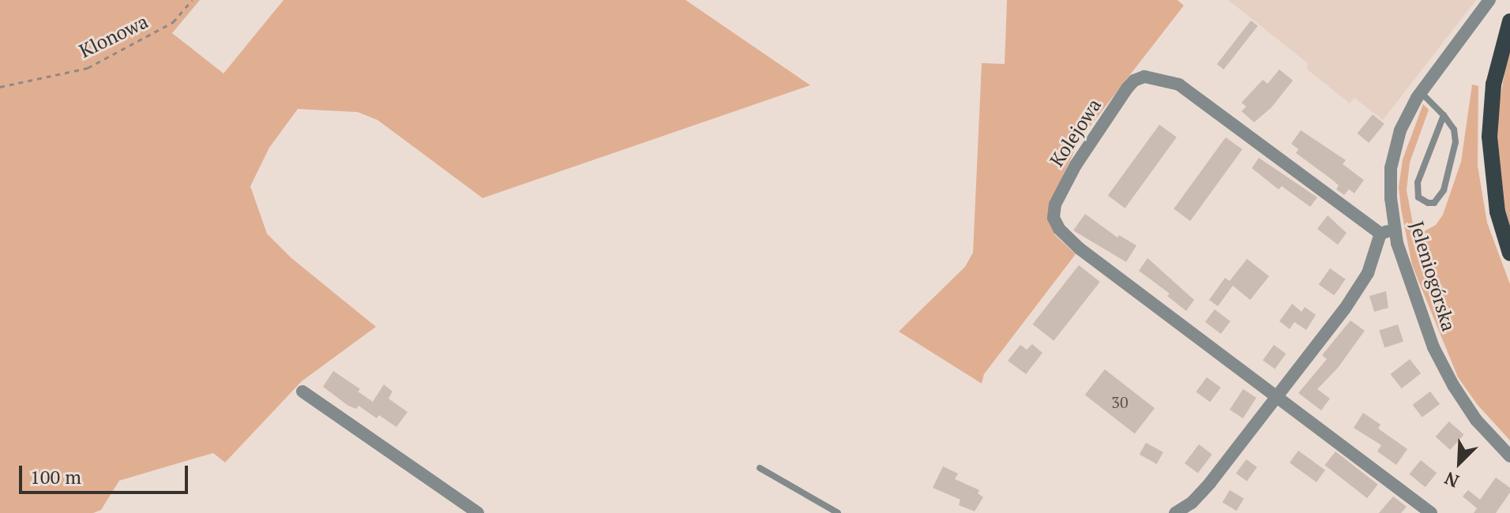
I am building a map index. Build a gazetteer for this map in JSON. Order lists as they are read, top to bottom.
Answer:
{
  "streets": {
    "street": ["Kolejowa", "Jeleniogórska"],
    "path": ["Klonowa"]
  },
  "house_numbers": ["30"],
  "scale_bar": "100 m",
  "north": "bottom left"
}
